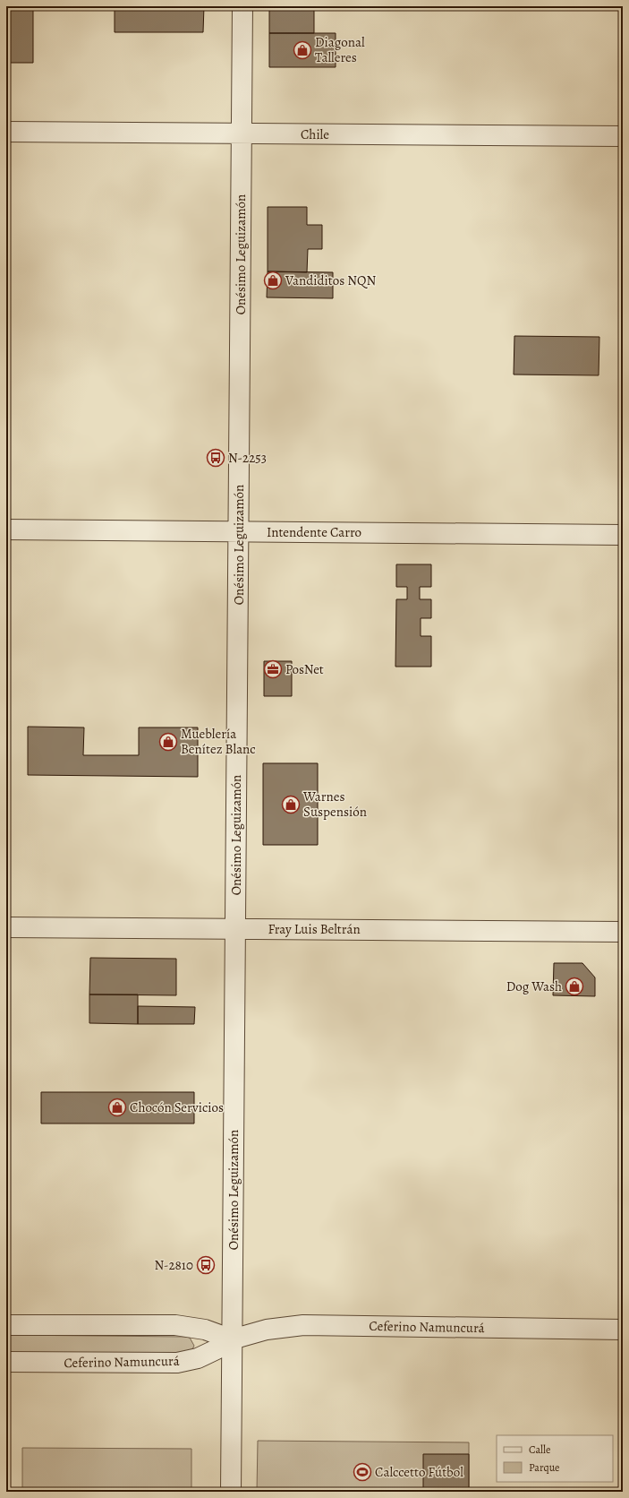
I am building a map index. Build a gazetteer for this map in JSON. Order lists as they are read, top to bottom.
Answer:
{
  "streets": {
    "street": [
      "Chile",
      "Onésimo Leguizamón",
      "Intendente Carro",
      "Fray Luis Beltrán",
      "Ceferino Namuncurá"
    ]
  },
  "crossings": [
    ["Chile", "Onésimo Leguizamón"],
    ["Onésimo Leguizamón", "Intendente Carro"],
    ["Onésimo Leguizamón", "Fray Luis Beltrán"],
    ["Onésimo Leguizamón", "Ceferino Namuncurá"]
  ],
  "places": {
    "shop": [
      "Diagonal Talleres",
      "Vandiditos NQN",
      "Mueblería Benítez Blanc",
      "Warnes Suspensión",
      "Dog Wash",
      "Chocón Servicios"
    ],
    "bus stop": ["N-2253", "N-2810"],
    "office": ["PosNet"],
    "sports": ["Calccetto Fútbol"]
  },
  "legend": ["Calle", "Parque"]
}
